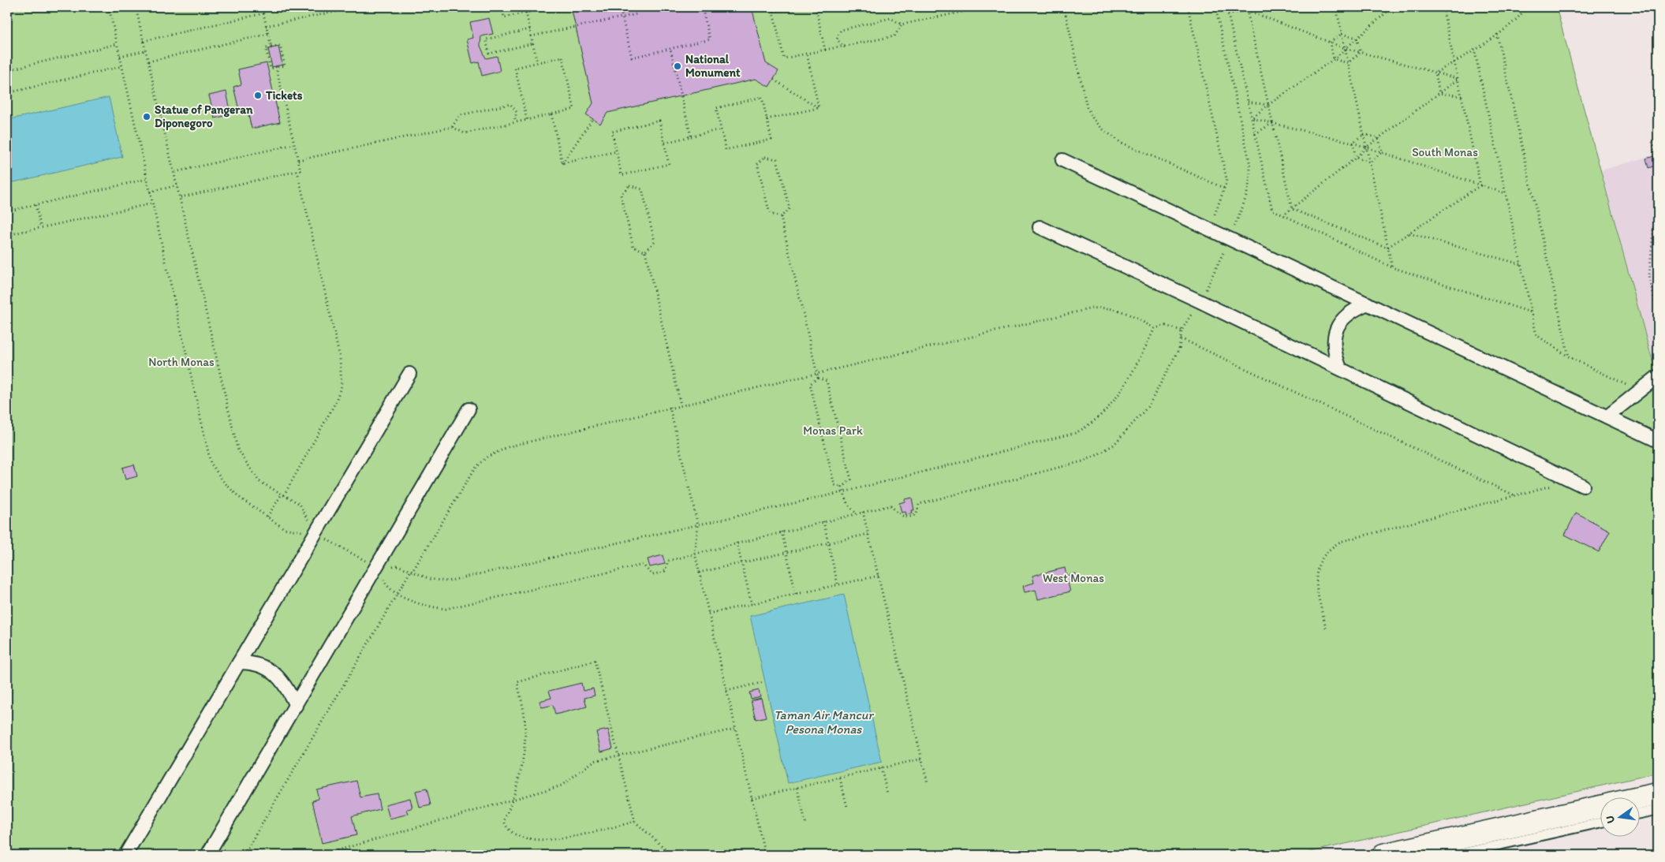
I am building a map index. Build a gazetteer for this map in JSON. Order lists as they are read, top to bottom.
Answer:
{
  "water": ["Taman Air Mancur Pesona Monas"],
  "parks": [
    "South Monas",
    "North Monas",
    "Monas Park",
    "West Monas"
  ],
  "places": ["National Monument", "Tickets", "Statue of Pangeran Diponegoro"],
  "north": "left"
}
